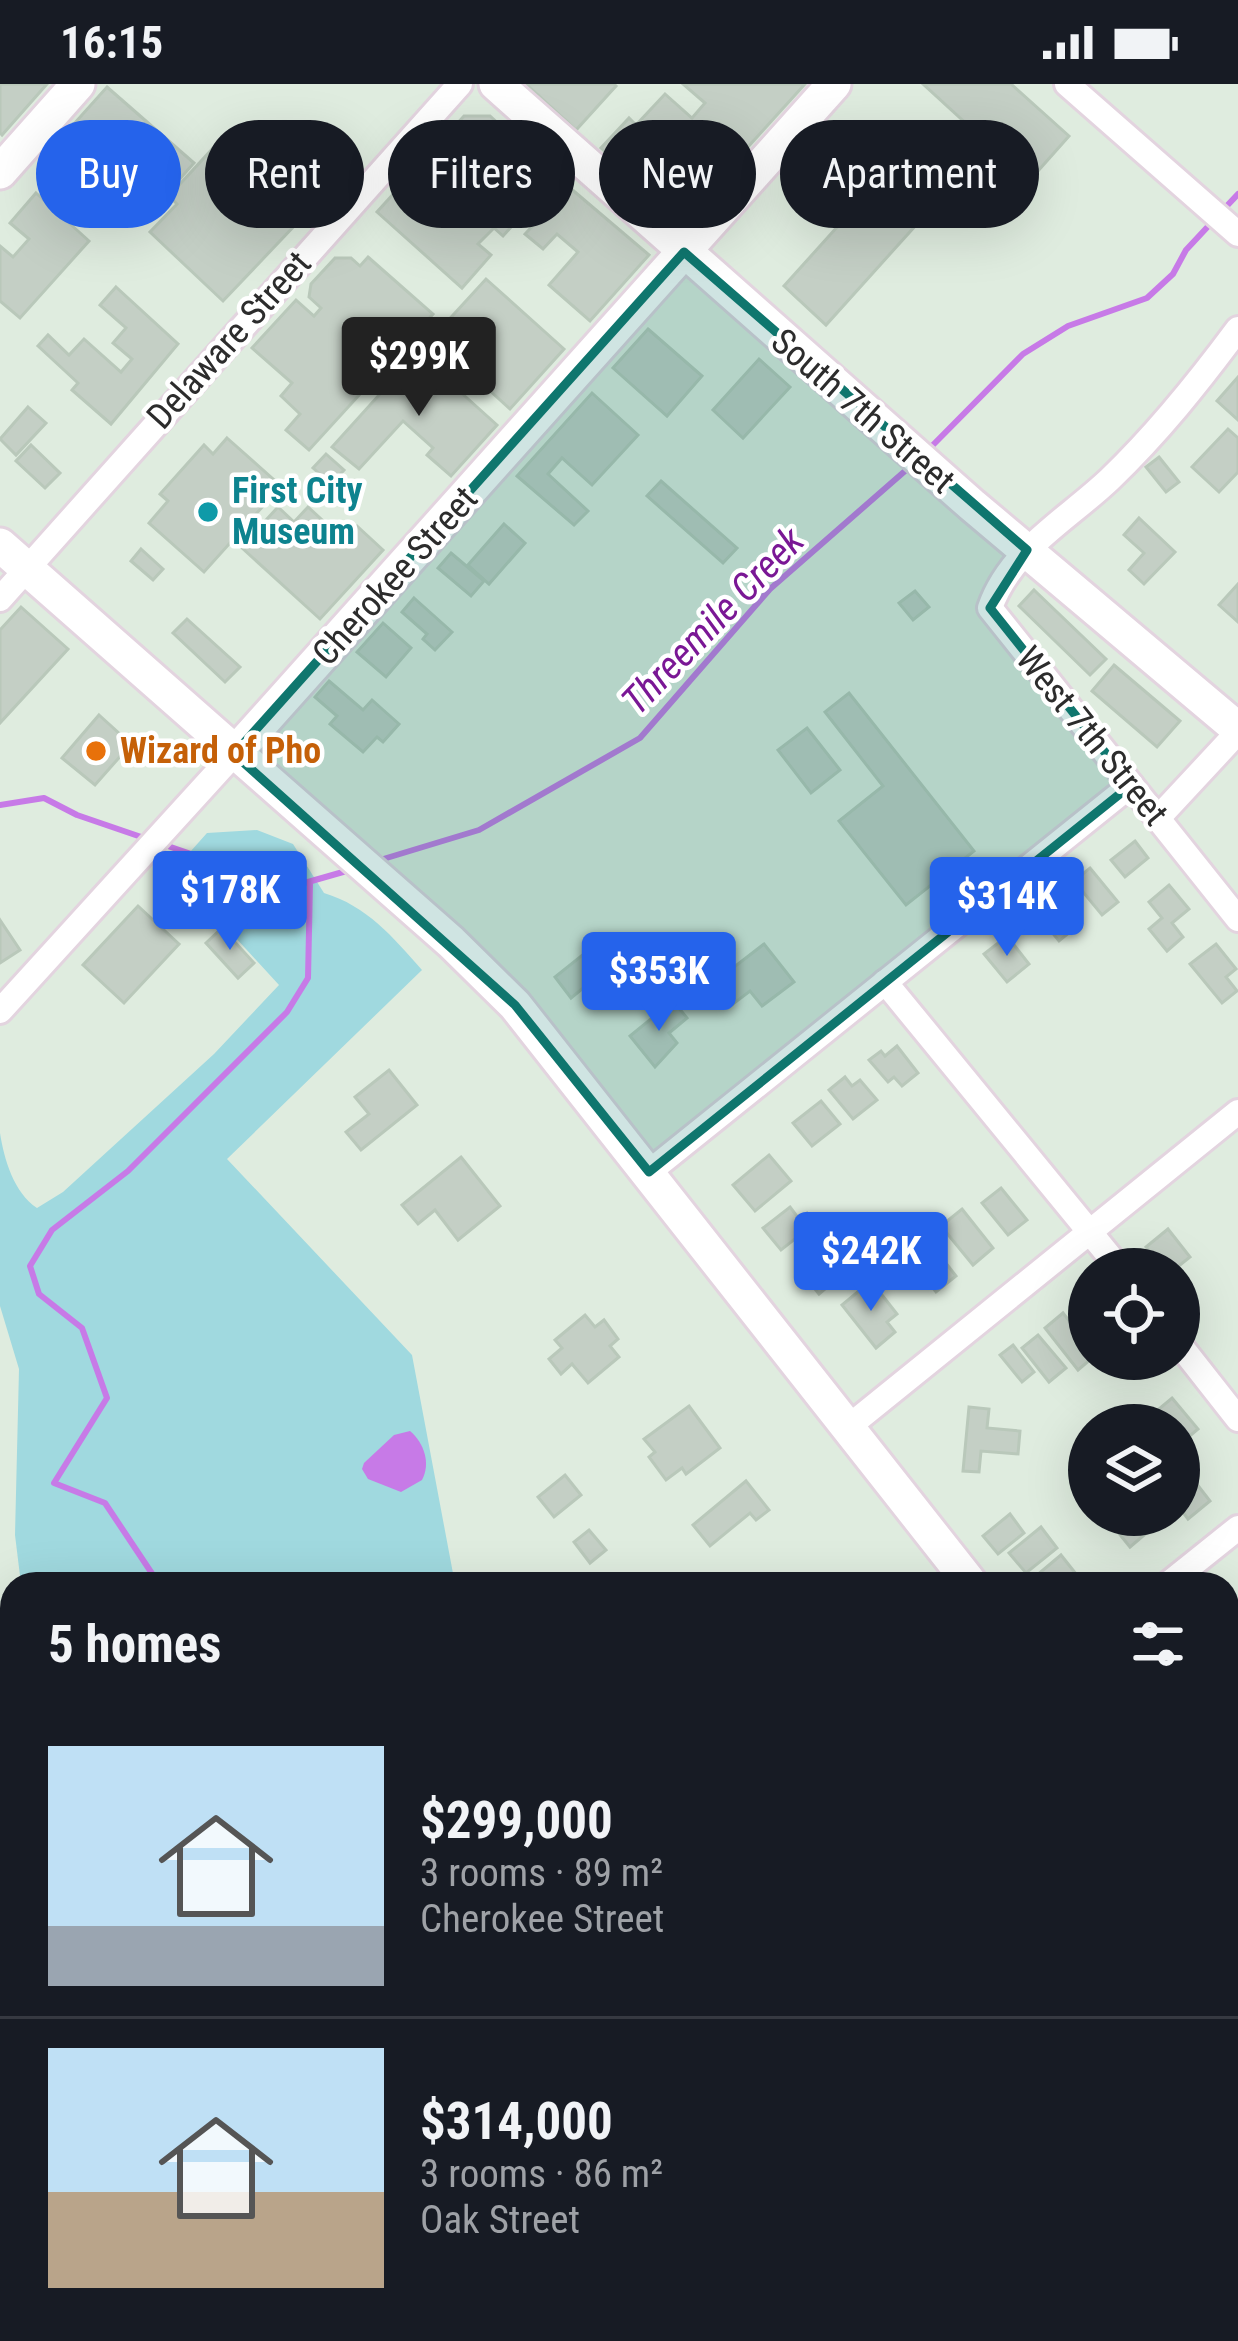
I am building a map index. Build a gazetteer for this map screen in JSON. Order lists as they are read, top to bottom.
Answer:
{
  "streets": {
    "street": [
      "Delaware Street",
      "South 7th Street",
      "Cherokee Street",
      "West 7th Street"
    ]
  },
  "crossings": [
    ["South 7th Street", "Cherokee Street"],
    ["South 7th Street", "West 7th Street"]
  ],
  "water": ["Threemile Creek"],
  "places": ["First City Museum", "Wizard of Pho"],
  "page": {
    "status": "16:15",
    "chip": [
      "Buy",
      "Rent",
      "Filters",
      "New",
      "Apartment"
    ],
    "price": [
      "$299K",
      "$178K",
      "$314K",
      "$353K",
      "$242K"
    ],
    "heading": "5 homes",
    "list": [
      {
        "name": "$299,000",
        "note": "3 rooms · 89 m² · Cherokee Street"
      },
      {
        "name": "$314,000",
        "note": "3 rooms · 86 m² · Oak Street"
      }
    ]
  }
}
